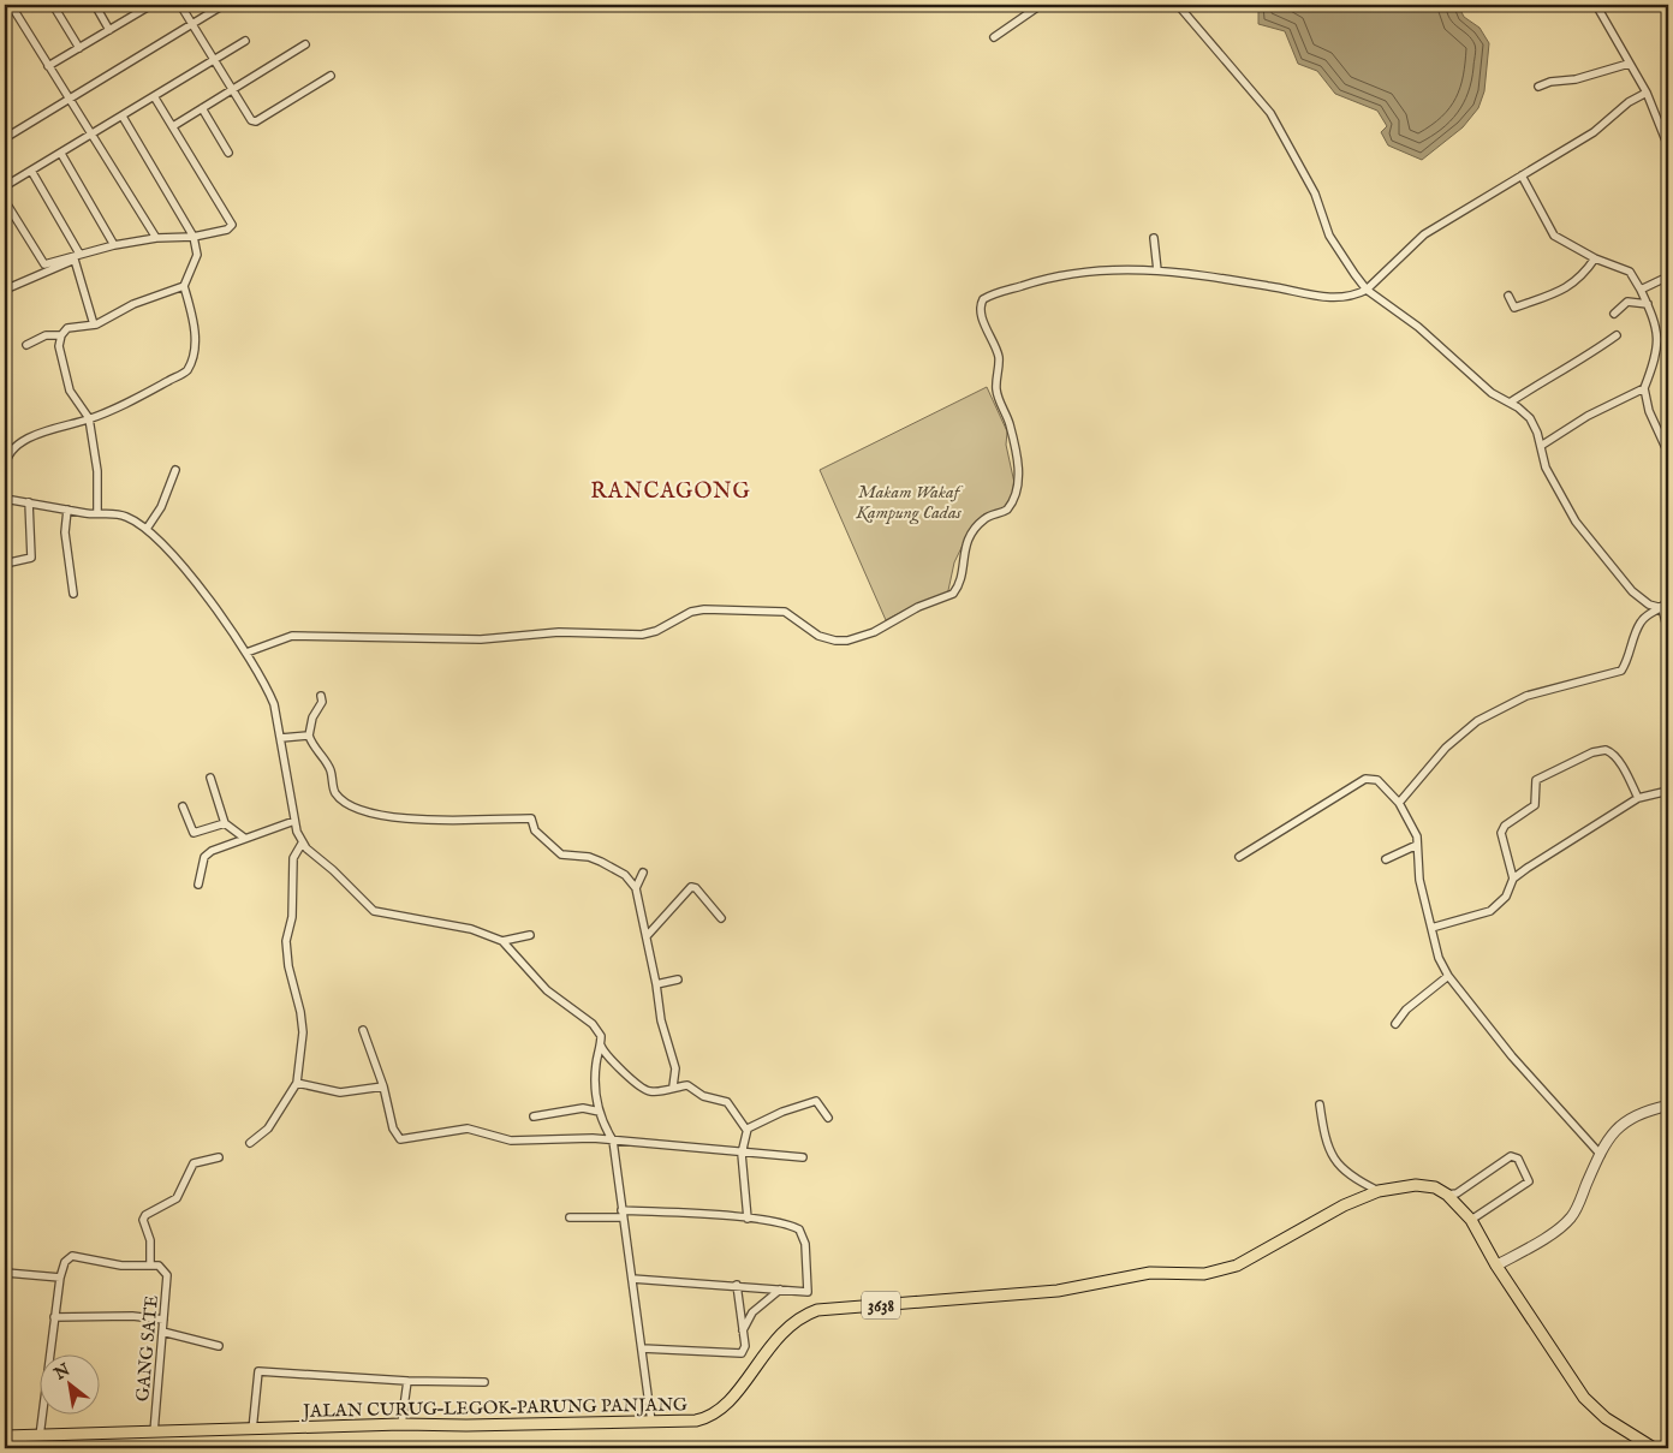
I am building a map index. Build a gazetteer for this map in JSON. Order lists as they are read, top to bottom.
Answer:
{
  "streets": {
    "main road": ["3638", "JALAN CURUG–LEGOK–PARUNG PANJANG"],
    "street": ["GANG SATE"]
  },
  "crossings": [
    ["GANG SATE", "JALAN CURUG–LEGOK–PARUNG PANJANG"]
  ],
  "districts": ["RANCAGONG"],
  "parks": ["Makam Wakaf Kampung Cadas"],
  "north": "top left"
}
